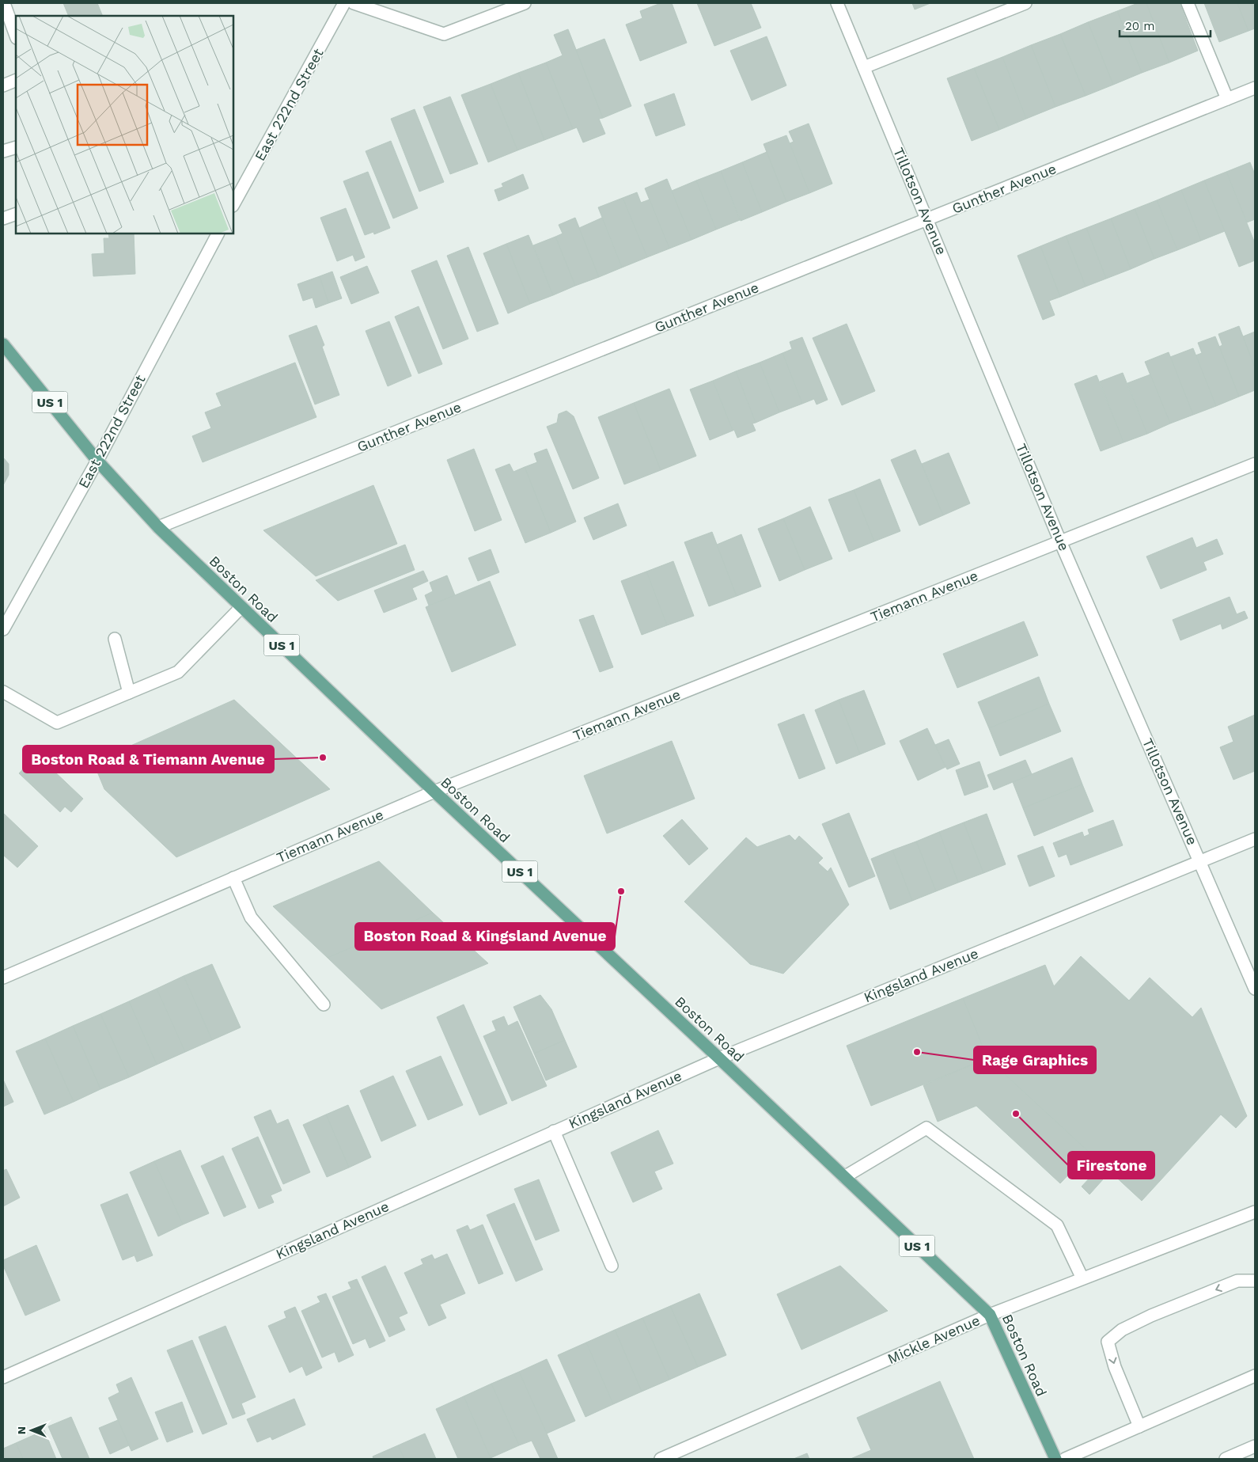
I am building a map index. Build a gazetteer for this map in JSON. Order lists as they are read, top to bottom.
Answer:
{
  "streets": {
    "main road": ["US 1", "Boston Road"],
    "street": [
      "East 222nd Street",
      "Gunther Avenue",
      "Tillotson Avenue",
      "Tiemann Avenue",
      "Kingsland Avenue",
      "Mickle Avenue"
    ]
  },
  "crossings": [
    ["East 222nd Street", "Boston Road"],
    ["Gunther Avenue", "Tillotson Avenue"],
    ["Gunther Avenue", "Boston Road"],
    ["Tillotson Avenue", "Tiemann Avenue"],
    ["Tillotson Avenue", "Kingsland Avenue"],
    ["Boston Road", "Tiemann Avenue"],
    ["Boston Road", "Kingsland Avenue"],
    ["Boston Road", "Mickle Avenue"]
  ],
  "places": [
    "Boston Road & Tiemann Avenue",
    "Boston Road & Kingsland Avenue",
    "Rage Graphics",
    "Firestone"
  ],
  "scale_bar": "20 m",
  "north": "left"
}
